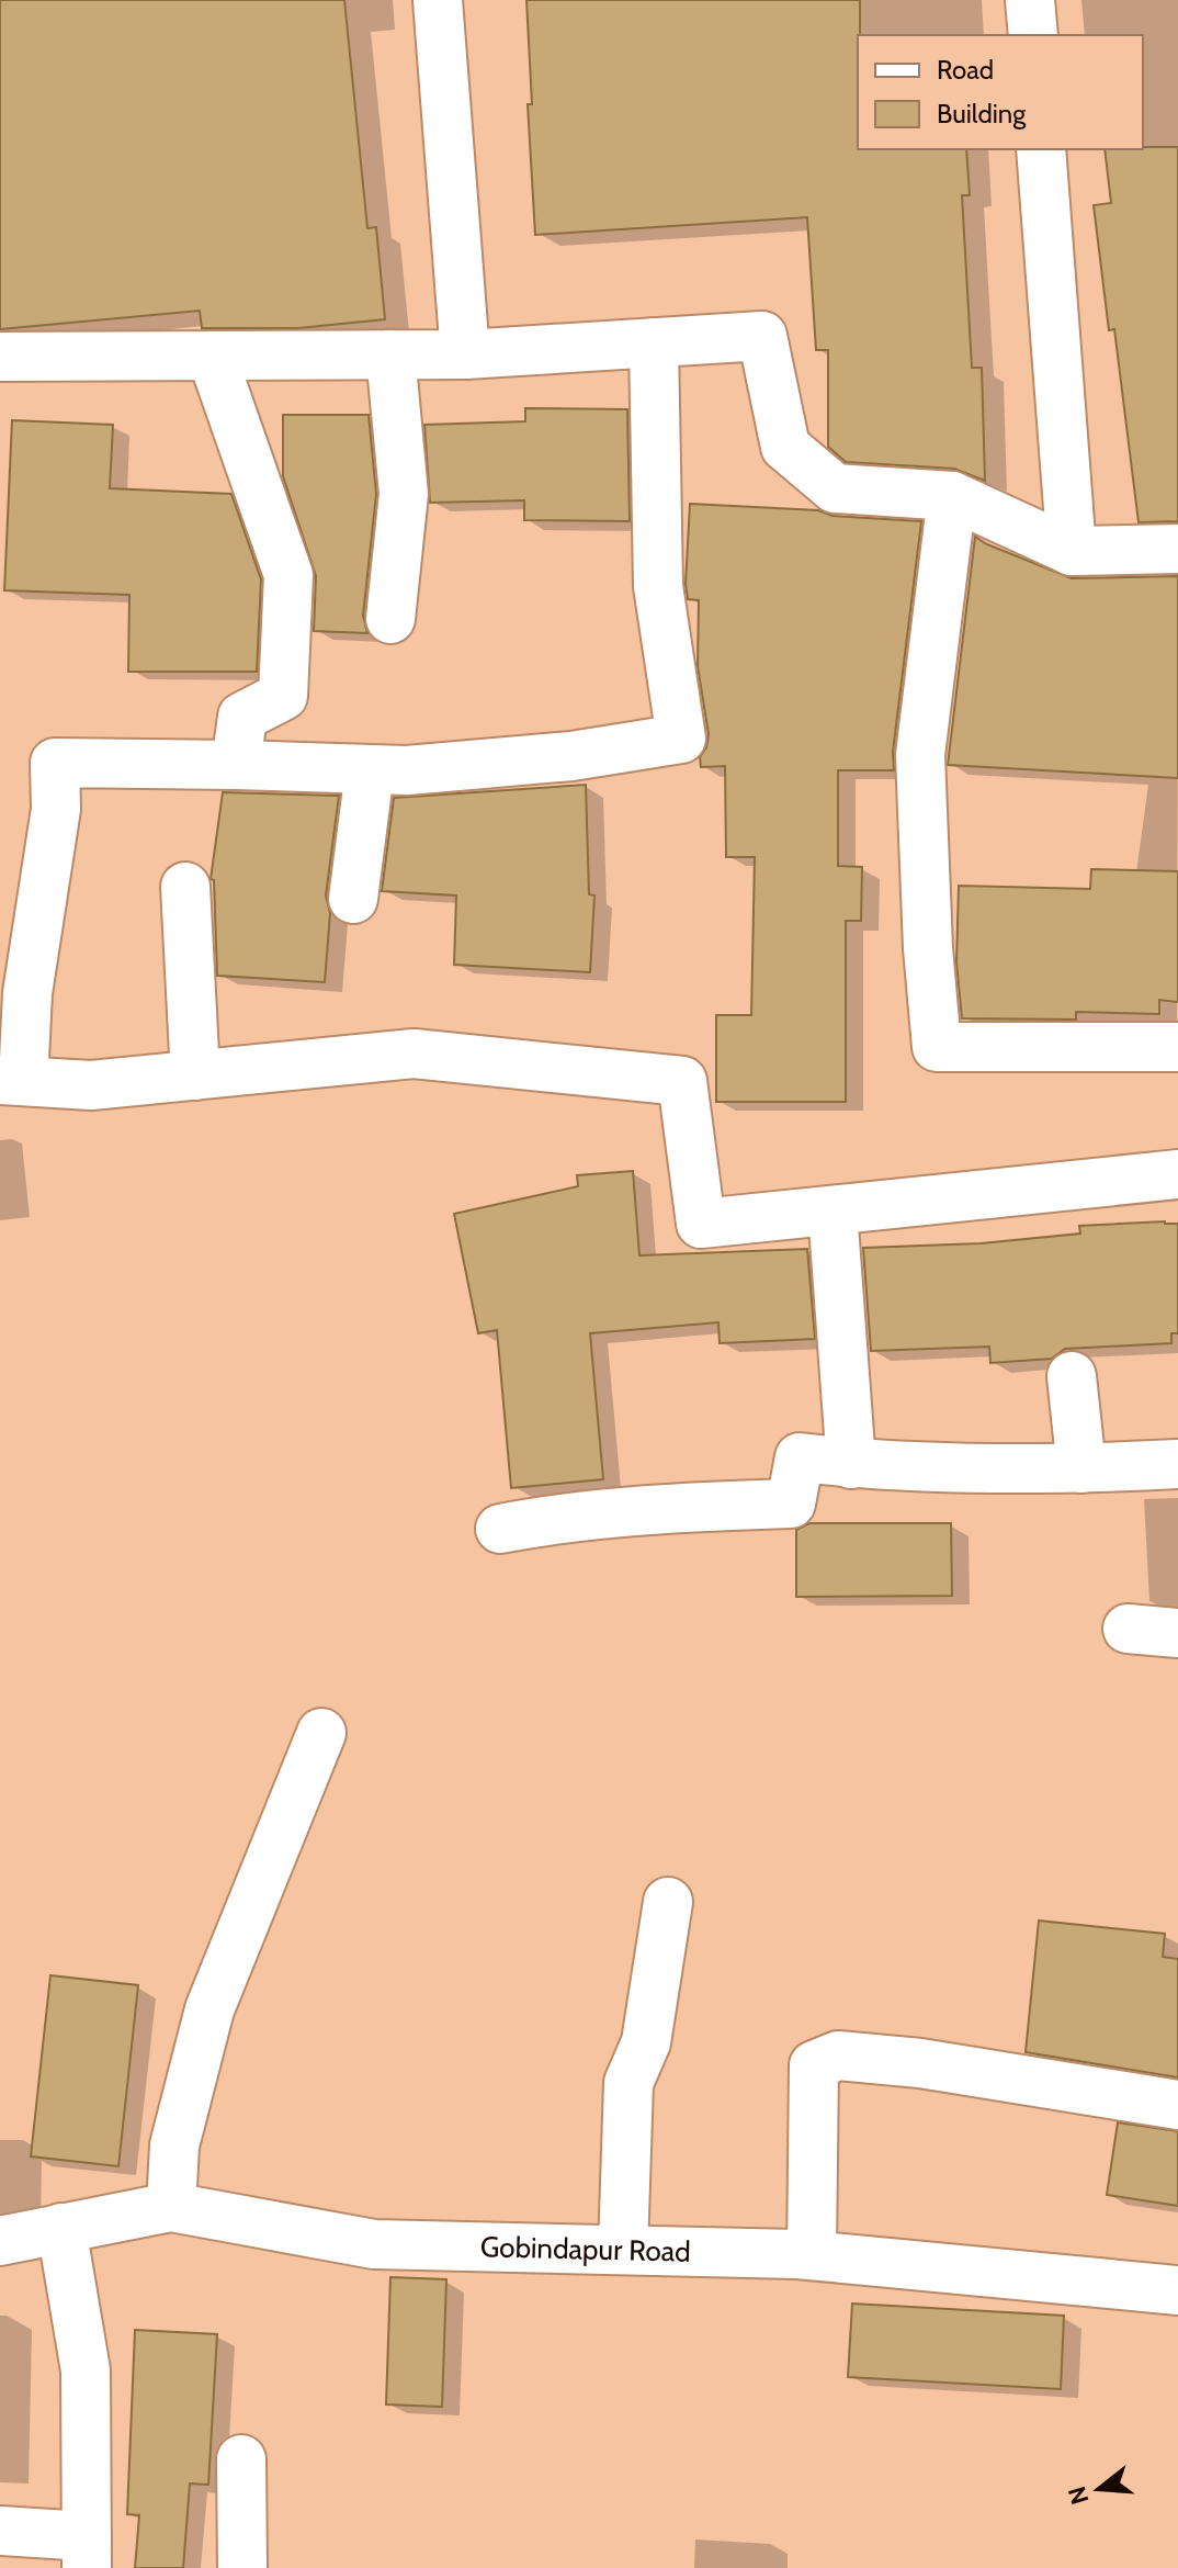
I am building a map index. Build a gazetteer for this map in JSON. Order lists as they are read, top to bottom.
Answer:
{
  "streets": {
    "street": ["Gobindapur Road"]
  },
  "legend": ["Road", "Building"],
  "north": "left"
}
